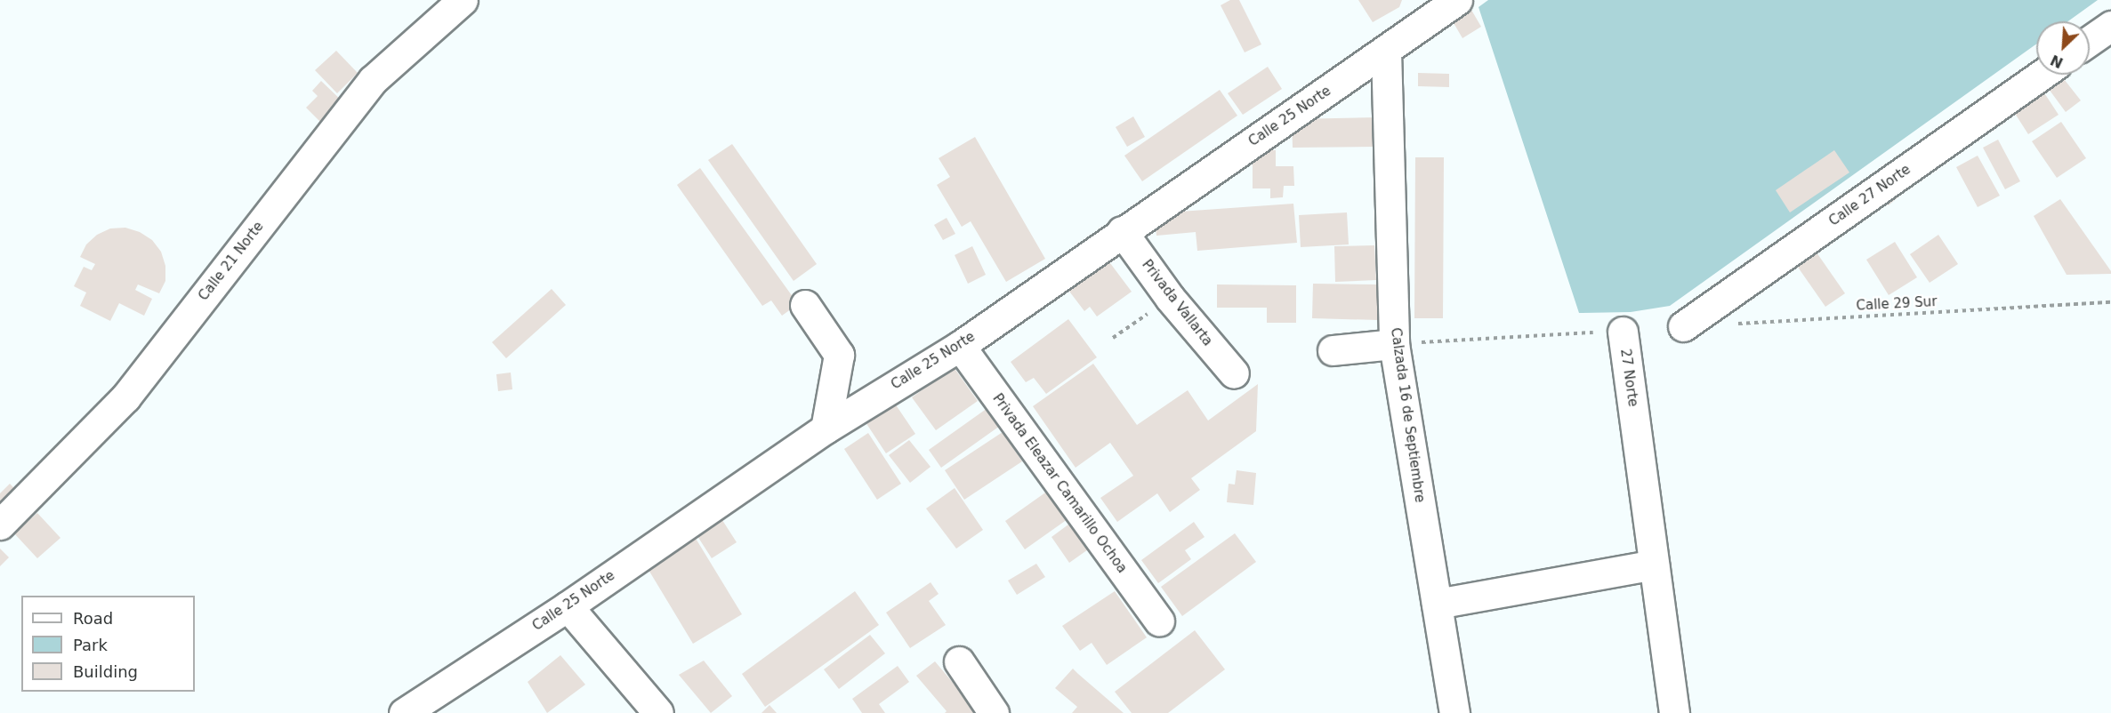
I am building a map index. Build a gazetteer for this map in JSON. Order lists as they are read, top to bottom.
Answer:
{
  "streets": {
    "street": [
      "Calle 25 Norte",
      "Calle 27 Norte",
      "Calle 21 Norte",
      "Privada Vallarta",
      "27 Norte",
      "Calzada 16 de Septiembre",
      "Privada Eleazar Camarillo Ochoa"
    ],
    "path": ["Calle 29 Sur"]
  },
  "crossings": [
    ["Calle 25 Norte", "Privada Vallarta"],
    ["Calle 25 Norte", "Calzada 16 de Septiembre"],
    ["Calle 25 Norte", "Privada Eleazar Camarillo Ochoa"],
    ["27 Norte", "Calzada 16 de Septiembre"]
  ],
  "legend": ["Road", "Park", "Building"],
  "north": "bottom left"
}
